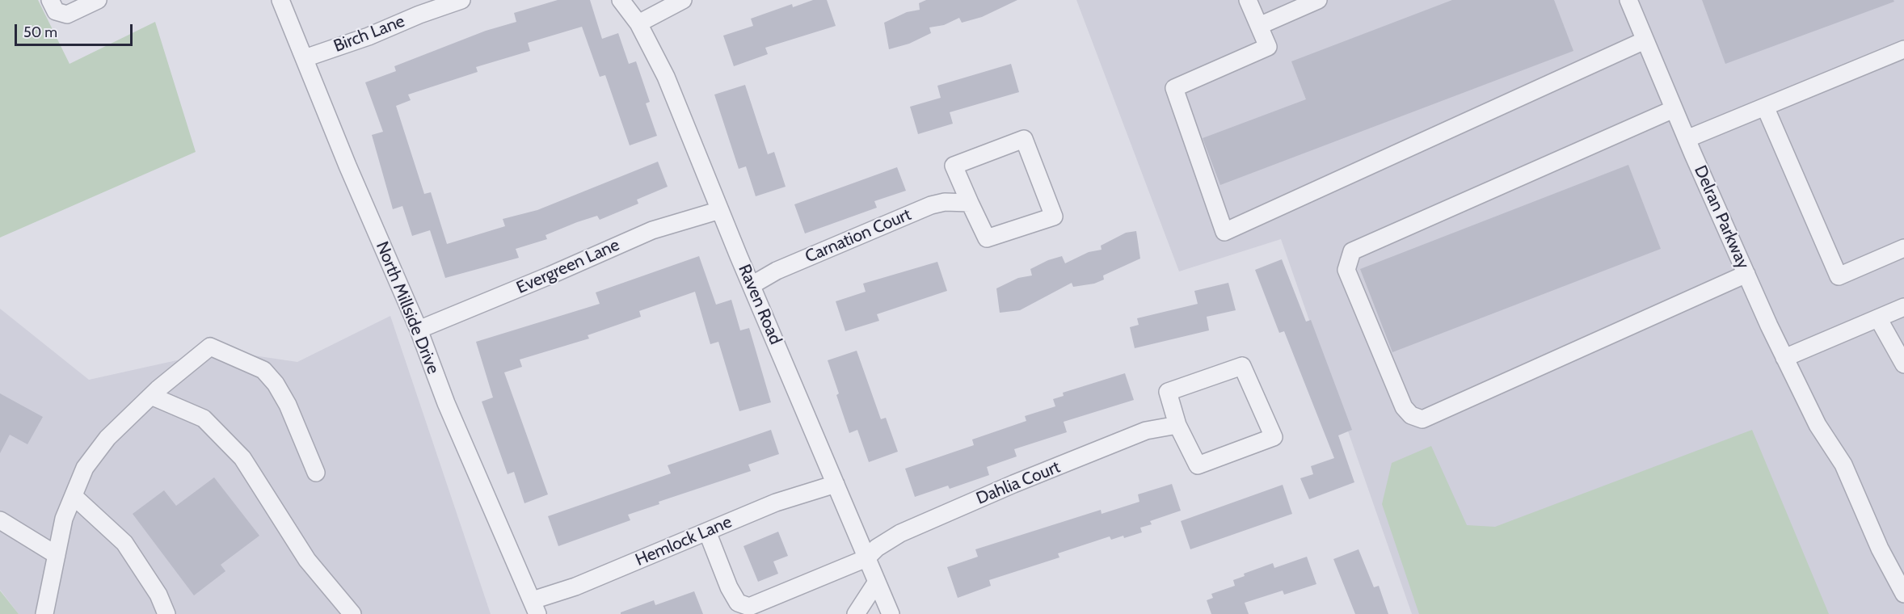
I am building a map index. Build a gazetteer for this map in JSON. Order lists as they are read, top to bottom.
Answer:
{
  "streets": {
    "street": [
      "Birch Lane",
      "Delran Parkway",
      "Carnation Court",
      "Evergreen Lane",
      "Raven Road",
      "North Millside Drive",
      "Dahlia Court",
      "Hemlock Lane"
    ]
  },
  "crossings": [
    ["Birch Lane", "North Millside Drive"],
    ["Carnation Court", "Raven Road"],
    ["Evergreen Lane", "Raven Road"],
    ["Evergreen Lane", "North Millside Drive"],
    ["Raven Road", "Dahlia Court"],
    ["Raven Road", "Hemlock Lane"],
    ["North Millside Drive", "Hemlock Lane"],
    ["Dahlia Court", "Hemlock Lane"]
  ],
  "scale_bar": "50 m"
}
